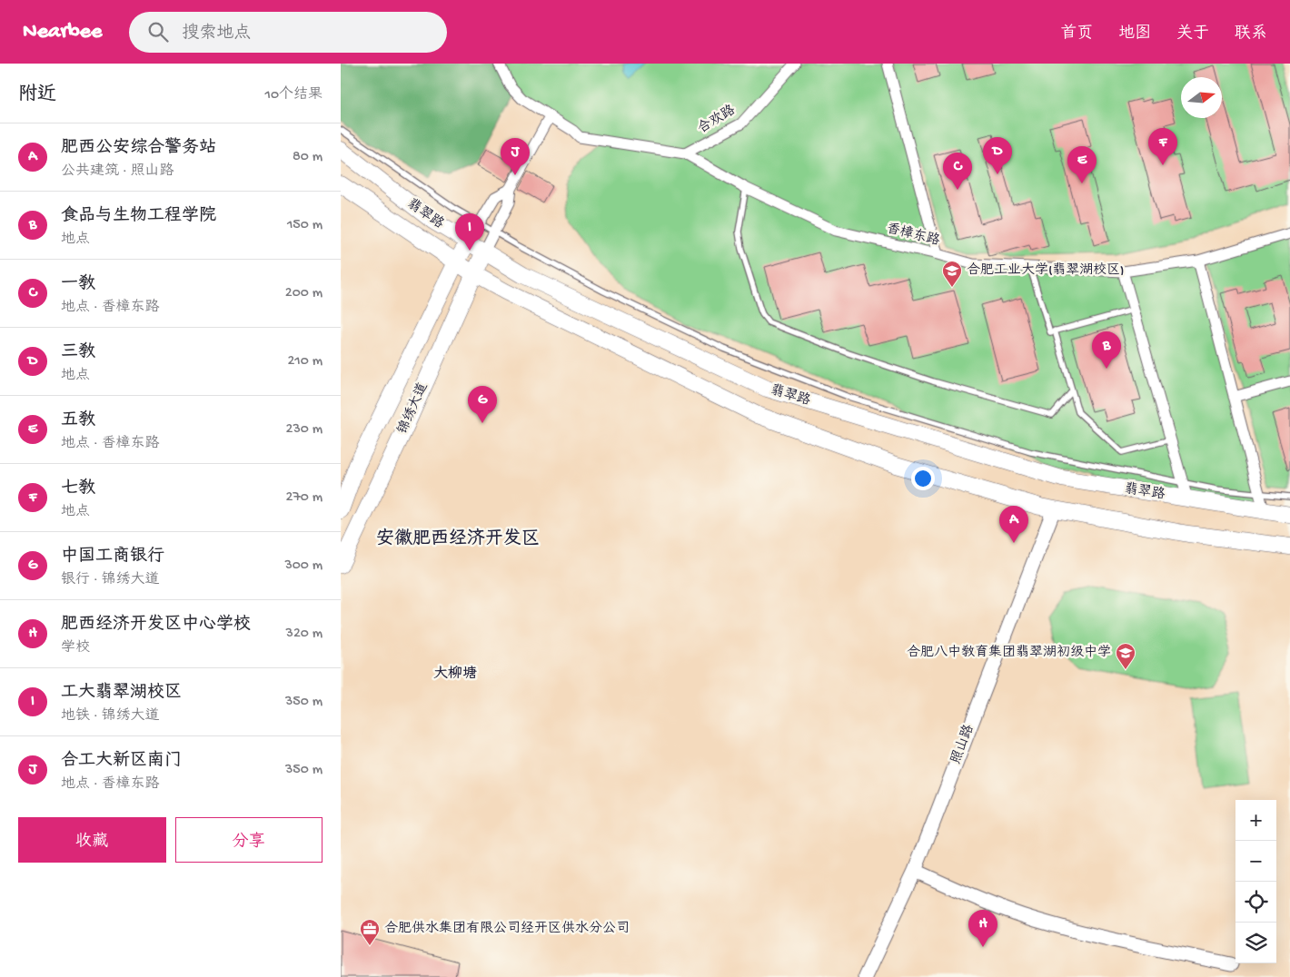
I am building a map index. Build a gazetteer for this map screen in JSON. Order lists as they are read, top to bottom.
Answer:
{
  "streets": {
    "main road": ["翡翠路", "锦绣大道"],
    "street": ["合欢路", "香樟东路", "照山路"]
  },
  "crossings": [
    ["合欢路", "香樟东路"],
    ["翡翠路", "锦绣大道"],
    ["翡翠路", "照山路"]
  ],
  "districts": ["安徽肥西经济开发区", "大柳塘"],
  "places": {
    "school or university": ["合肥工业大学(翡翠湖校区)", "合肥八中教育集团翡翠湖初级中学"],
    "office": ["合肥供水集团有限公司经开区供水分公司"]
  },
  "north": "right",
  "page": {
    "header": "Nearbee",
    "search": "搜索地点",
    "nav": [
      "首页",
      "地图",
      "关于",
      "联系"
    ],
    "heading": ["附近", "10个结果"],
    "list": [
      {
        "mark": "A",
        "name": "肥西公安综合警务站",
        "note": "公共建筑 · 照山路",
        "value": "80 m"
      },
      {
        "mark": "B",
        "name": "食品与生物工程学院",
        "note": "地点",
        "value": "150 m"
      },
      {
        "mark": "C",
        "name": "一教",
        "note": "地点 · 香樟东路",
        "value": "200 m"
      },
      {
        "mark": "D",
        "name": "三教",
        "note": "地点",
        "value": "210 m"
      },
      {
        "mark": "E",
        "name": "五教",
        "note": "地点 · 香樟东路",
        "value": "230 m"
      },
      {
        "mark": "F",
        "name": "七教",
        "note": "地点",
        "value": "270 m"
      },
      {
        "mark": "G",
        "name": "中国工商银行",
        "note": "银行 · 锦绣大道",
        "value": "300 m"
      },
      {
        "mark": "H",
        "name": "肥西经济开发区中心学校",
        "note": "学校",
        "value": "320 m"
      },
      {
        "mark": "I",
        "name": "工大翡翠湖校区",
        "note": "地铁 · 锦绣大道",
        "value": "350 m"
      },
      {
        "mark": "J",
        "name": "合工大新区南门",
        "note": "地点 · 香樟东路",
        "value": "350 m"
      }
    ],
    "pins": [
      "F",
      "D",
      "J",
      "E",
      "C",
      "I",
      "B",
      "G",
      "A",
      "H"
    ],
    "map_buttons": ["+", "−"],
    "buttons": ["收藏", "分享"]
  }
}
